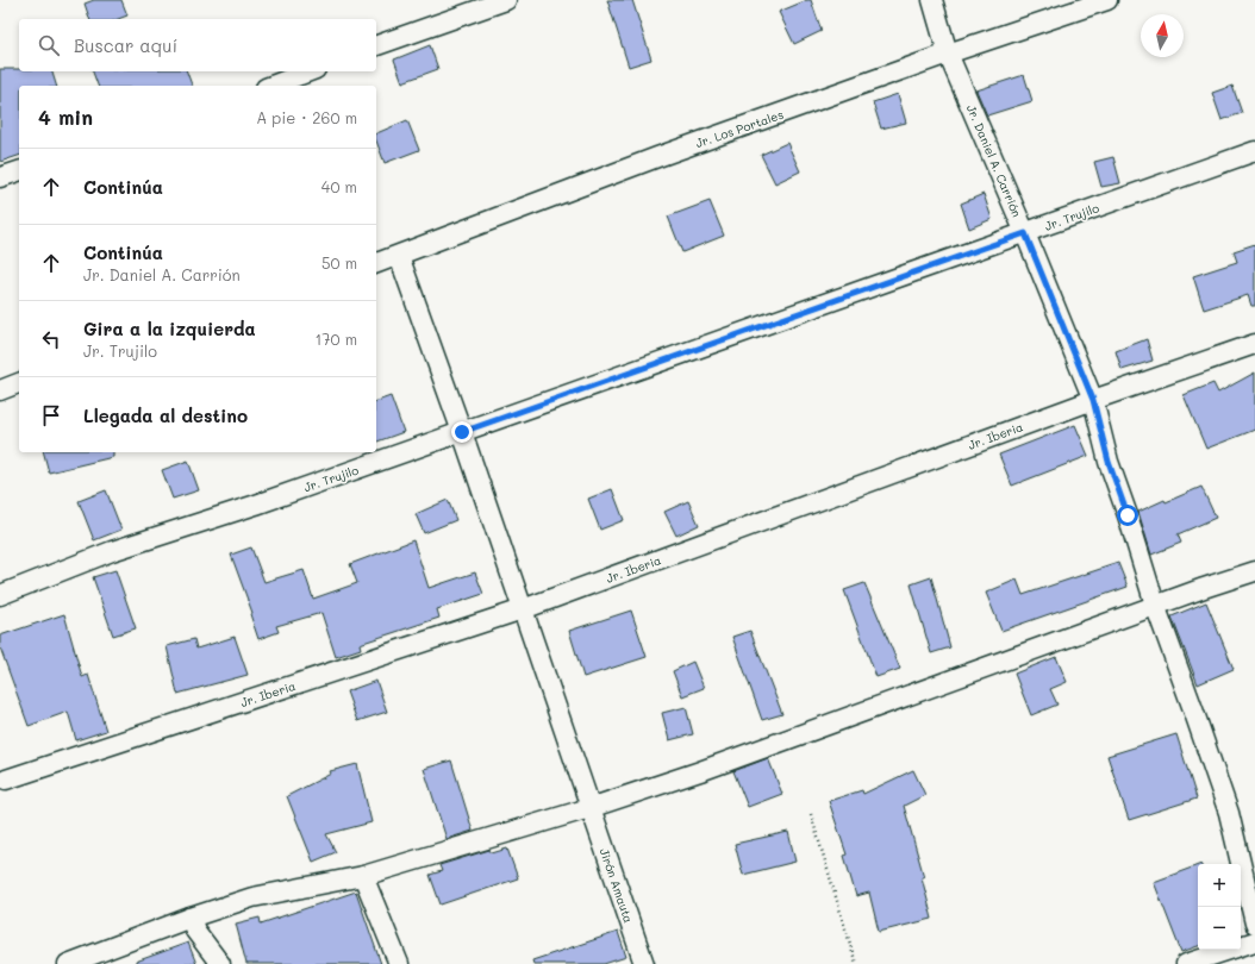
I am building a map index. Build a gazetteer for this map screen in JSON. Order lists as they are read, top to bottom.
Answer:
{
  "streets": {
    "street": [
      "Jr. Los Portales",
      "Jr. Daniel A. Carrión",
      "Jr. Trujilo",
      "Jr. Iberia",
      "Jirón Amauta"
    ]
  },
  "crossings": [
    ["Jr. Los Portales", "Jr. Daniel A. Carrión"],
    ["Jr. Los Portales", "Jirón Amauta"],
    ["Jr. Daniel A. Carrión", "Jr. Trujilo"],
    ["Jr. Daniel A. Carrión", "Jr. Iberia"],
    ["Jr. Trujilo", "Jirón Amauta"],
    ["Jr. Iberia", "Jirón Amauta"]
  ],
  "north": "top",
  "page": {
    "search": "Buscar aquí",
    "heading": ["4 min", "A pie · 260 m"],
    "list": [
      ["Continúa", "40 m"],
      ["Continúa", "Jr. Daniel A. Carrión", "50 m"],
      ["Gira a la izquierda", "Jr. Trujilo", "170 m"],
      "Llegada al destino"
    ],
    "map_buttons": ["+", "−"]
  }
}
